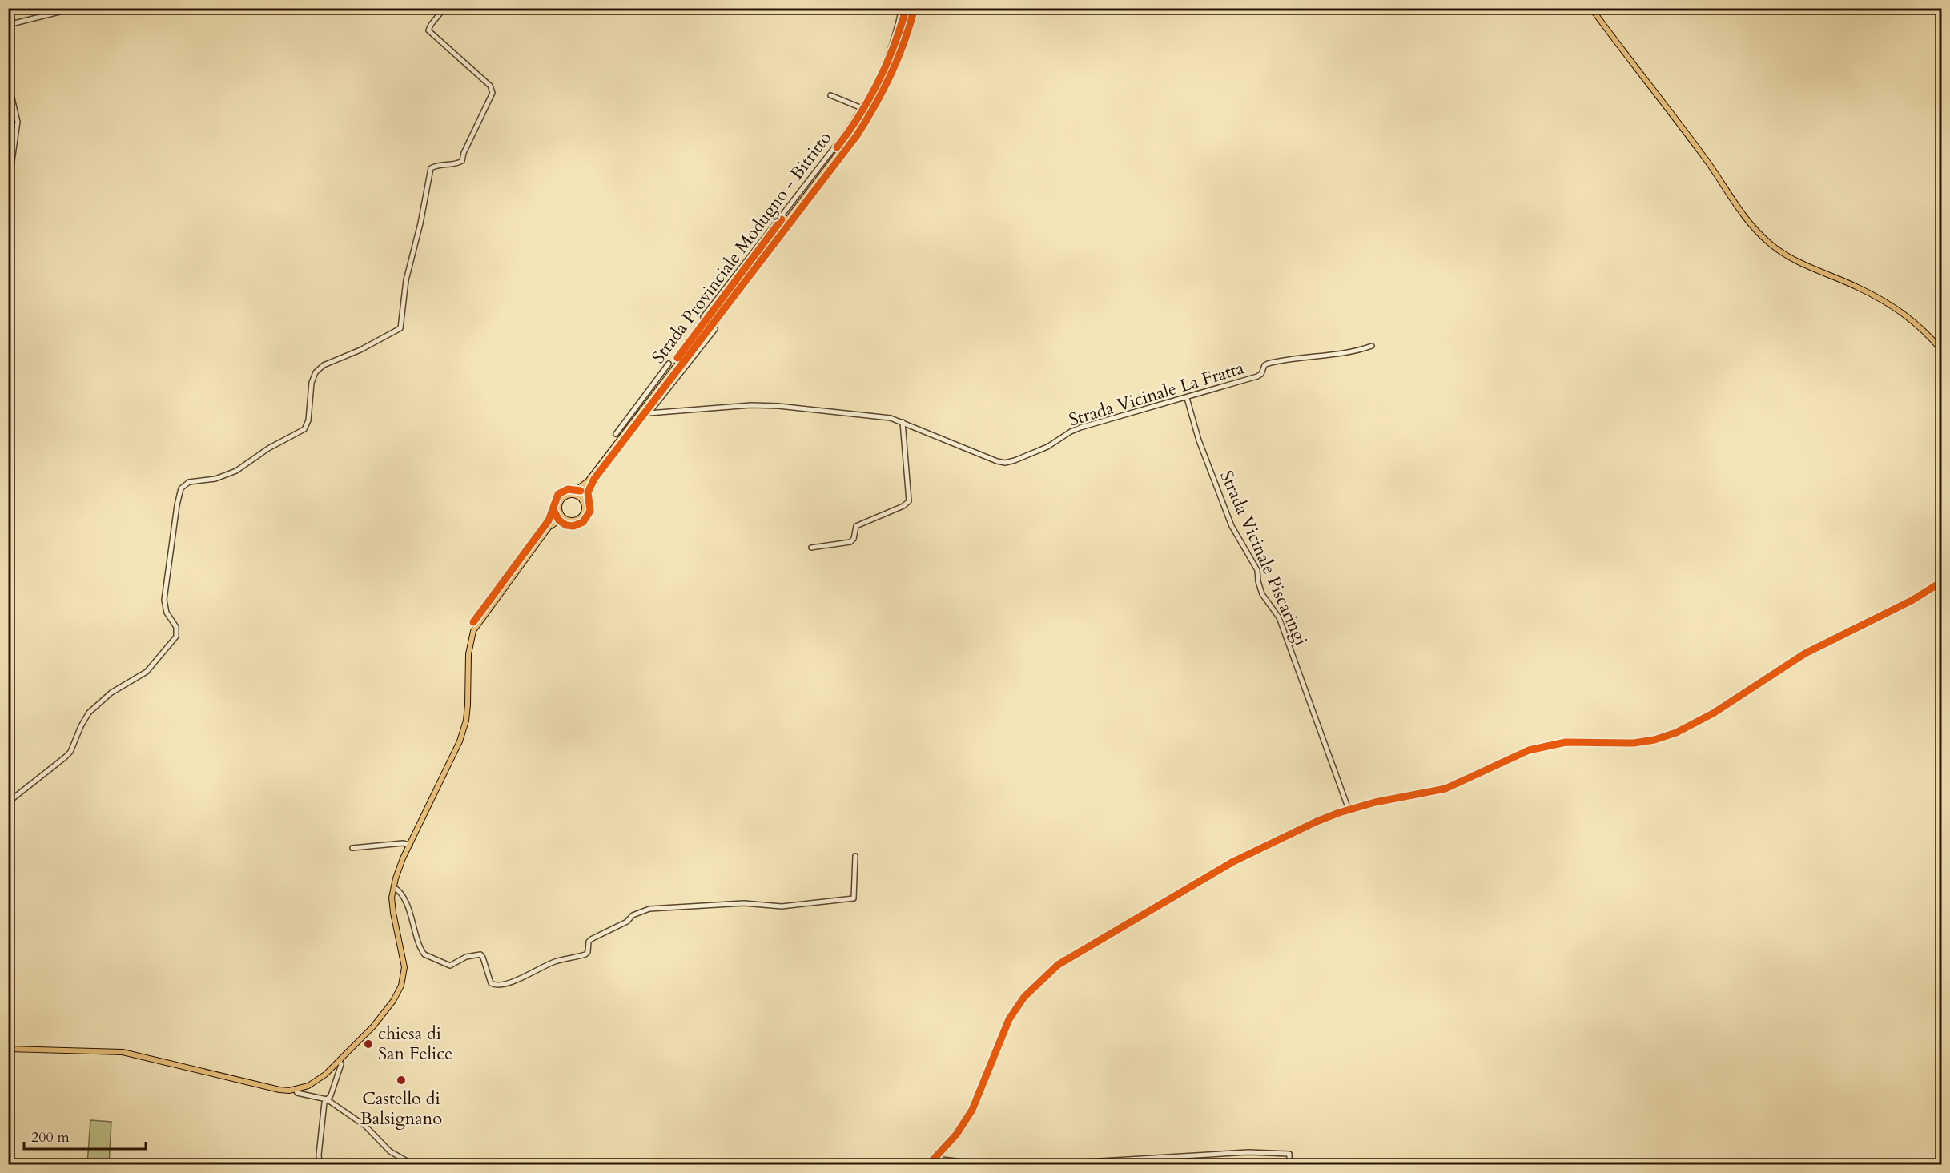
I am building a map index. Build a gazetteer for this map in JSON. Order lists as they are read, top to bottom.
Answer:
{
  "streets": {
    "street": ["Strada Vicinale La Fratta", "Strada Vicinale Piscaringi"],
    "cycle path": ["Strada Provinciale Modugno - Bitritto"]
  },
  "crossings": [
    ["Strada Vicinale La Fratta", "Strada Vicinale Piscaringi"]
  ],
  "places": ["chiesa di San Felice", "Castello di Balsignano"],
  "scale_bar": "200 m"
}
